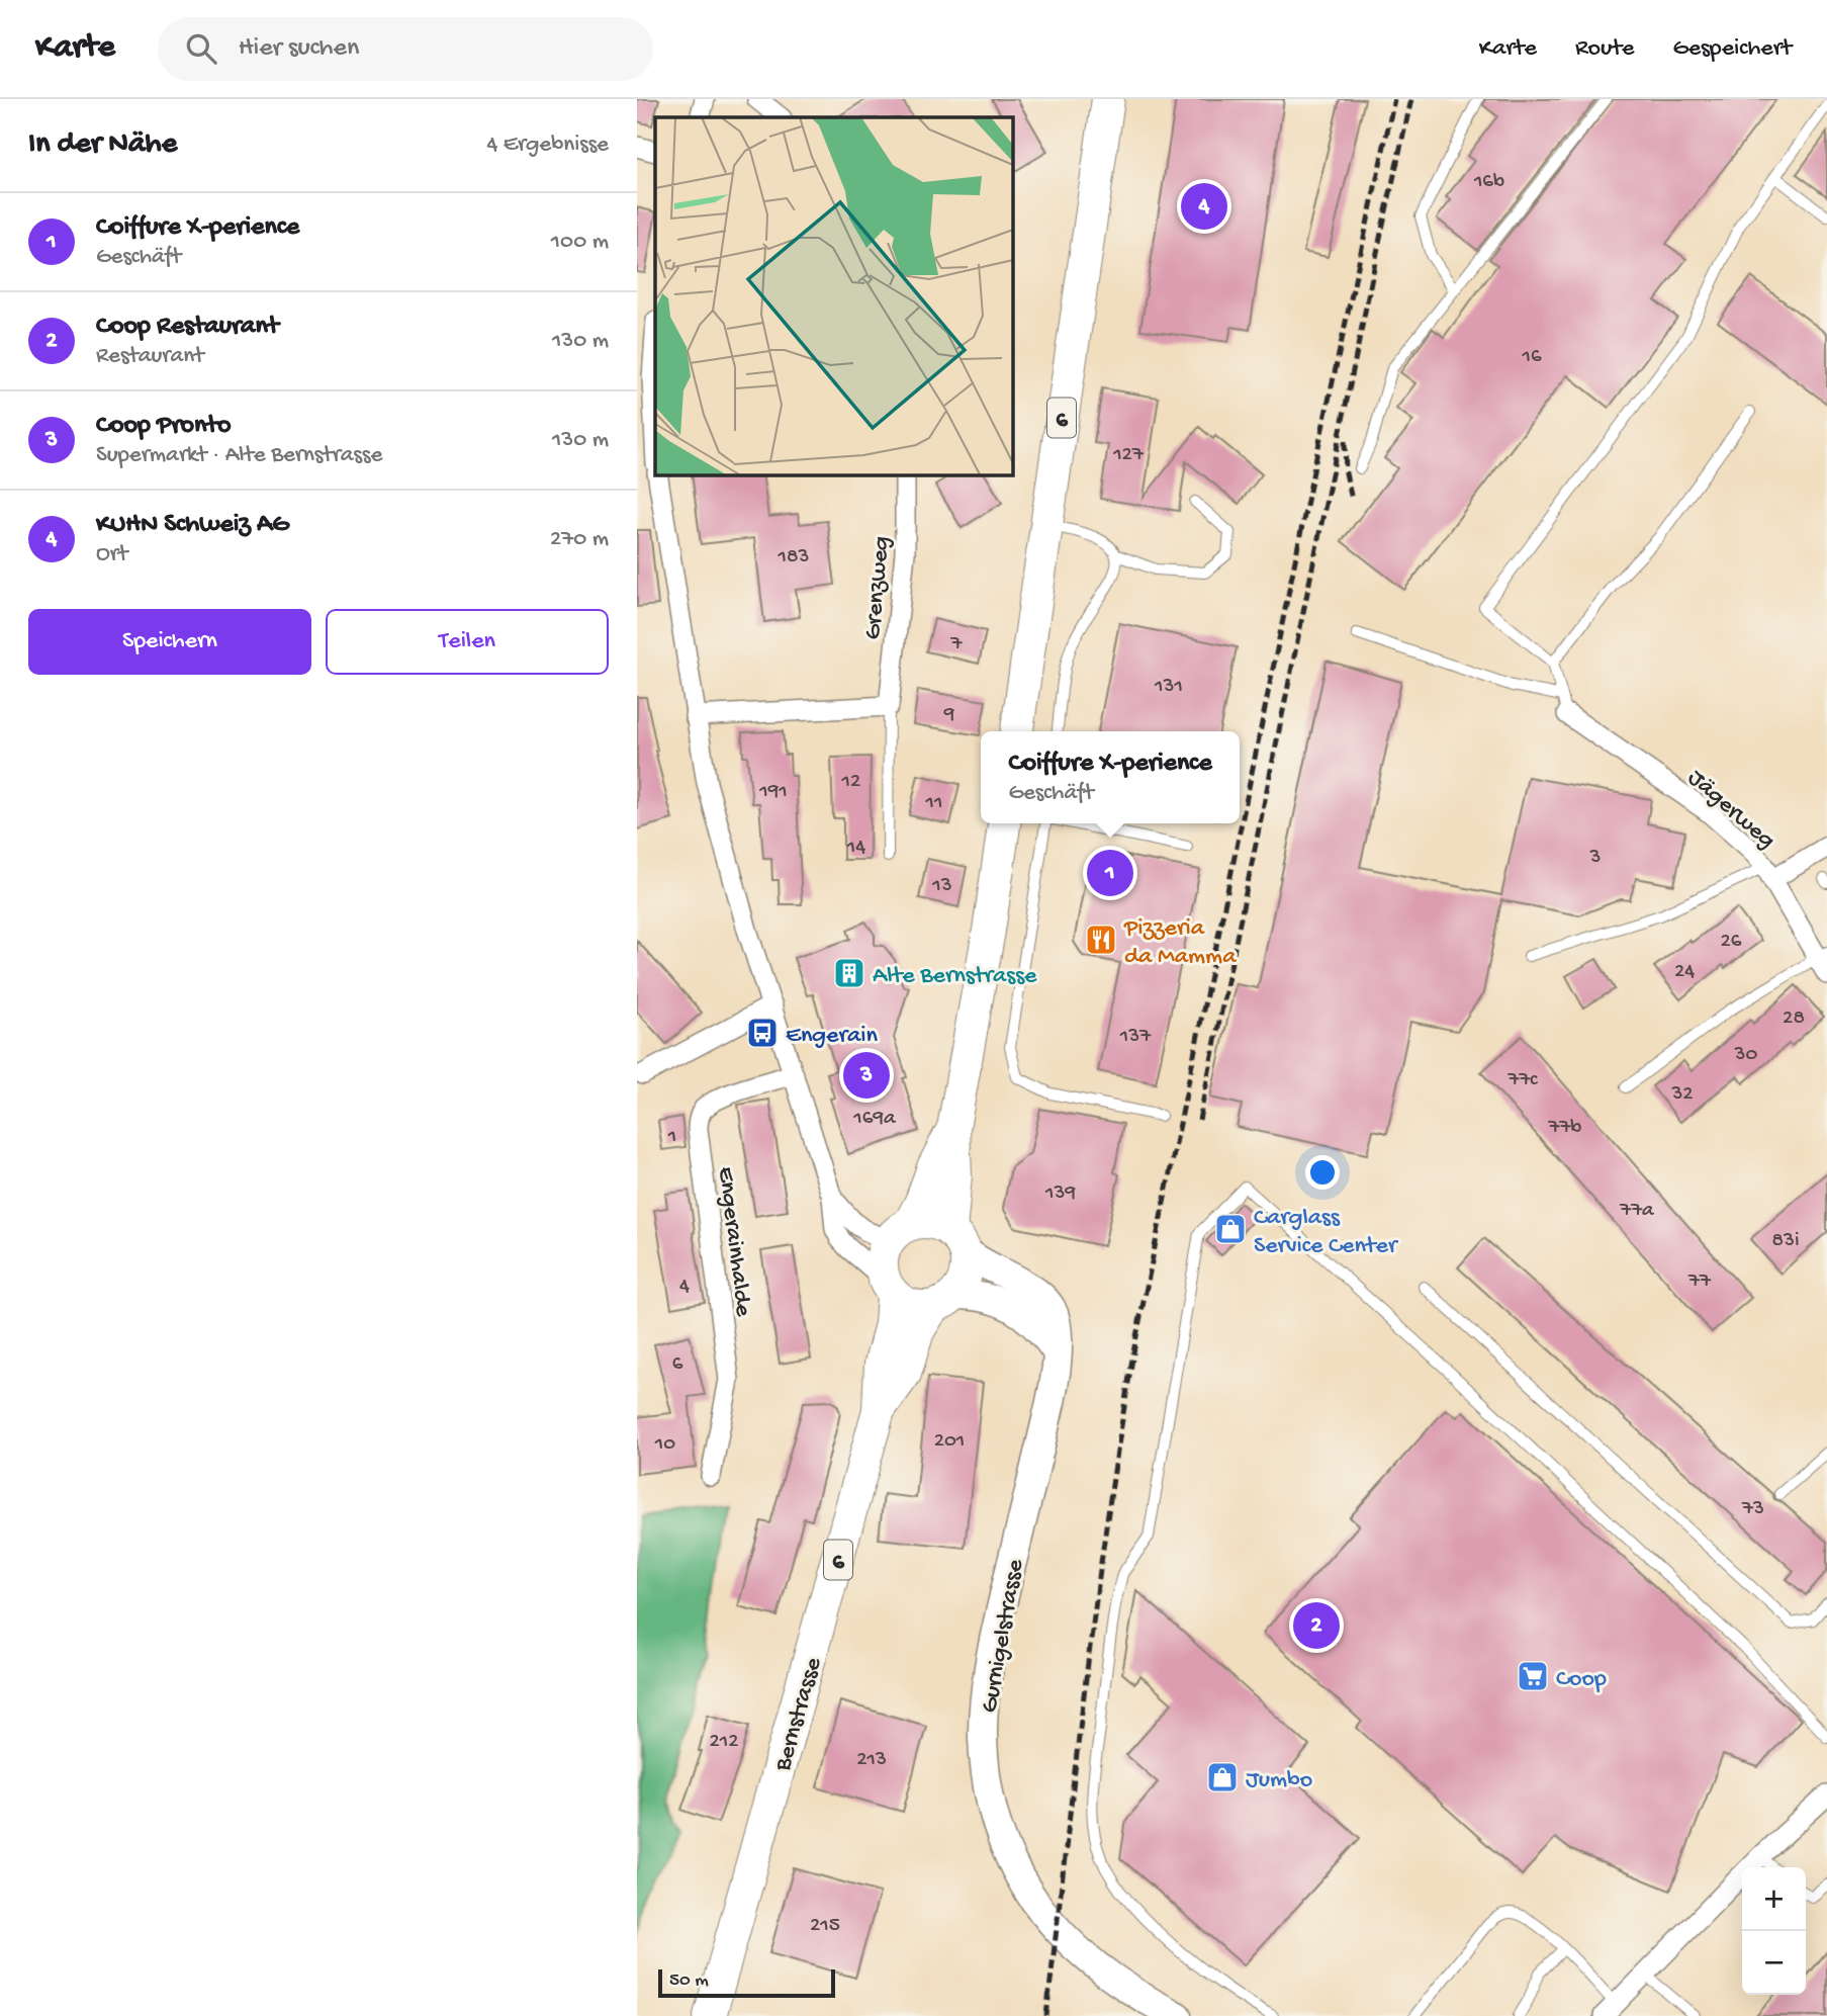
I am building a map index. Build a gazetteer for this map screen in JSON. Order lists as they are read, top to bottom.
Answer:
{
  "streets": {
    "main road": ["6", "Gurnigelstrasse", "Bernstrasse"],
    "street": ["Grenzweg", "Jägerweg", "Engerainhalde"]
  },
  "crossings": [
    ["Gurnigelstrasse", "Bernstrasse"]
  ],
  "places": {
    "restaurant": ["Pizzeria da Mamma"],
    "building": ["Alte Bernstrasse"],
    "bus stop": ["Engerain"],
    "shop": ["Carglass Service Center", "Jumbo"],
    "supermarket": ["Coop"]
  },
  "house_numbers": [
    "16b",
    "16",
    "127",
    "183",
    "7",
    "131",
    "9",
    "12",
    "191",
    "11",
    "14",
    "3",
    "13",
    "26",
    "24",
    "28",
    "137",
    "30",
    "77c",
    "32",
    "169a",
    "77b",
    "1",
    "139",
    "77a",
    "83i",
    "77",
    "4",
    "6",
    "201",
    "10",
    "73",
    "212",
    "213",
    "215"
  ],
  "scale_bar": "50 m",
  "page": {
    "header": "Karte",
    "search": "Hier suchen",
    "nav": ["Karte", "Route", "Gespeichert"],
    "heading": ["In der Nähe", "4 Ergebnisse"],
    "pins": [
      "4",
      "1",
      "3",
      "2"
    ],
    "list": [
      {
        "mark": "1",
        "name": "Coiffure X-perience",
        "note": "Geschäft",
        "value": "100 m"
      },
      {
        "mark": "2",
        "name": "Coop Restaurant",
        "note": "Restaurant",
        "value": "130 m"
      },
      {
        "mark": "3",
        "name": "Coop Pronto",
        "note": "Supermarkt · Alte Bernstrasse",
        "value": "130 m"
      },
      {
        "mark": "4",
        "name": "KUHN Schweiz AG",
        "note": "Ort",
        "value": "270 m"
      }
    ],
    "buttons": ["Speichern", "Teilen"],
    "popup": ["Coiffure X-perience", "Geschäft"],
    "map_buttons": ["+", "−"],
    "scale": "50 m"
  }
}
